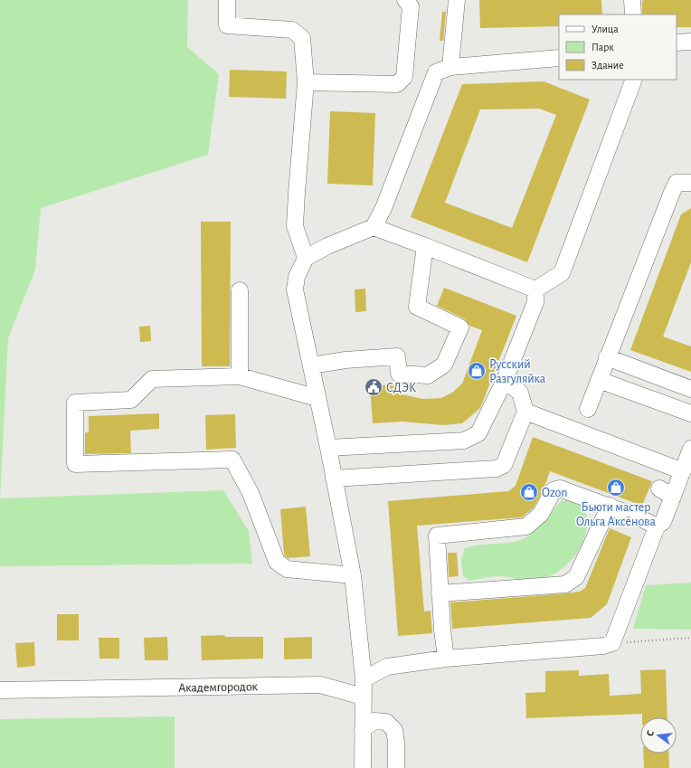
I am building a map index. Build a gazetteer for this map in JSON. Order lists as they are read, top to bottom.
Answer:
{
  "streets": {
    "street": ["Академгородок"]
  },
  "places": {
    "shop": ["Русский Разгуляйка", "Бьюти мастер Oльга Аксёнова", "Ozon"],
    "public building": ["СДЭК"]
  },
  "legend": ["Улица", "Парк", "Здание"],
  "north": "left"
}
